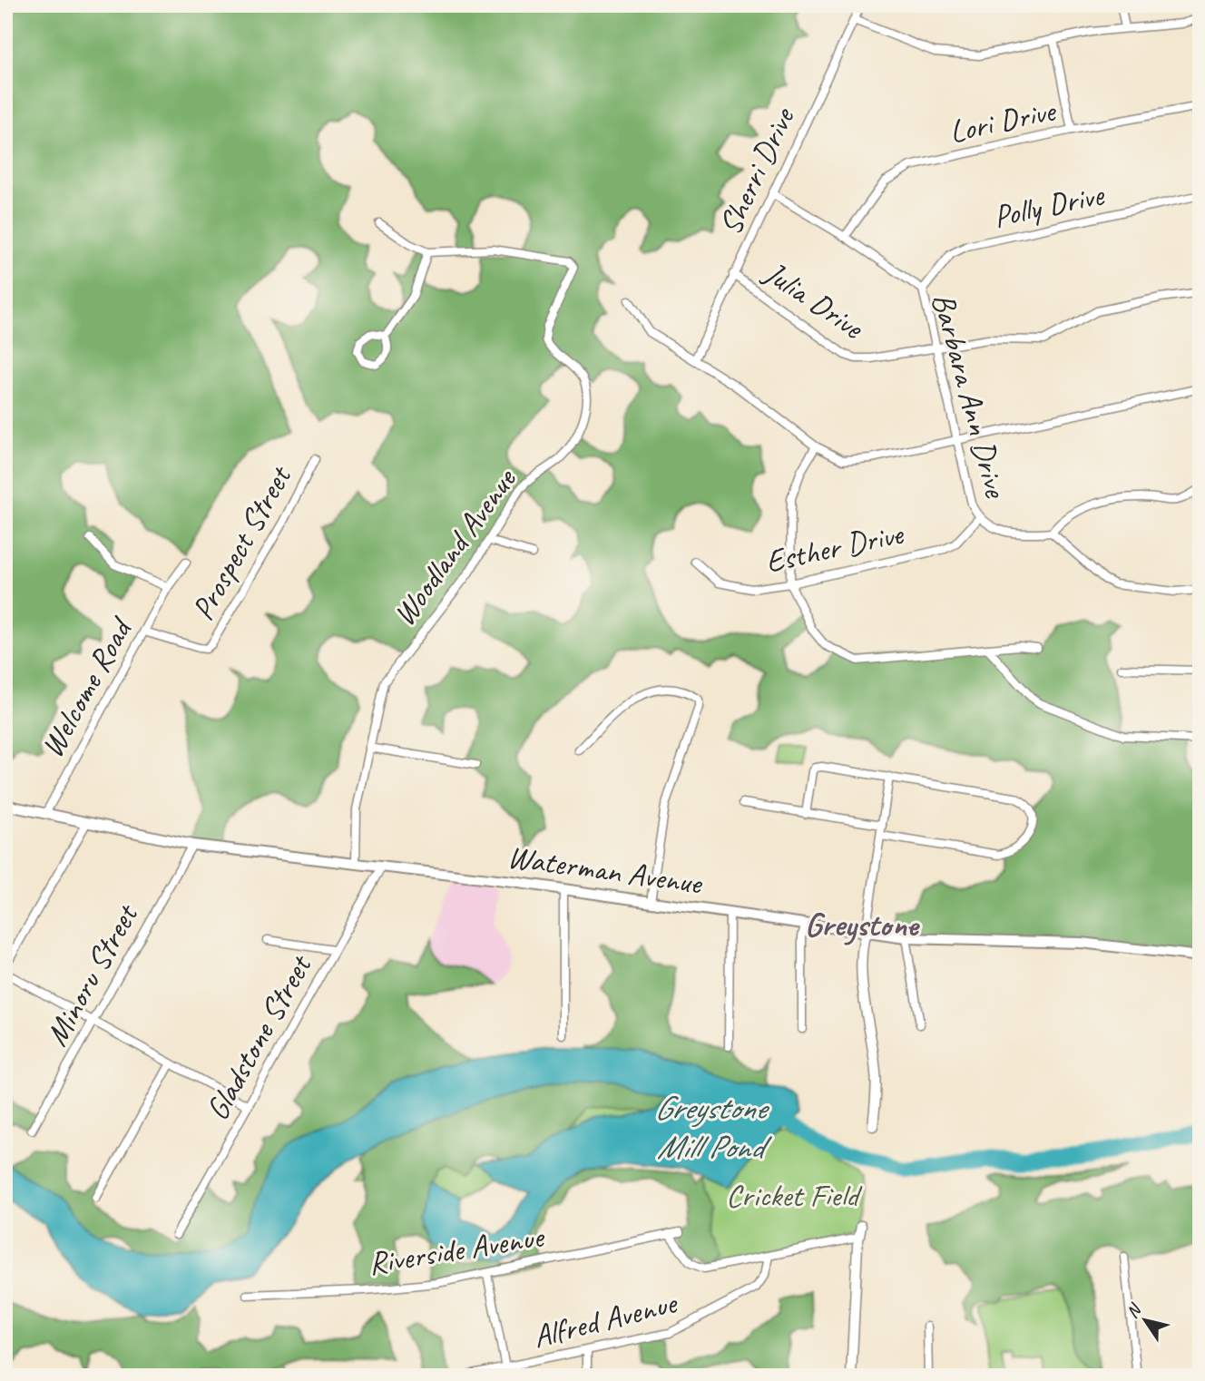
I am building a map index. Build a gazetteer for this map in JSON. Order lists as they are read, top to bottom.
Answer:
{
  "streets": {
    "main road": ["Waterman Avenue"],
    "street": [
      "Lori Drive",
      "Sherri Drive",
      "Polly Drive",
      "Julia Drive",
      "Barbara Ann Drive",
      "Prospect Street",
      "Woodland Avenue",
      "Esther Drive",
      "Welcome Road",
      "Minoru Street",
      "Gladstone Street",
      "Riverside Avenue",
      "Alfred Avenue"
    ]
  },
  "crossings": [
    ["Lori Drive", "Barbara Ann Drive"],
    ["Sherri Drive", "Julia Drive"],
    ["Sherri Drive", "Barbara Ann Drive"],
    ["Polly Drive", "Barbara Ann Drive"],
    ["Julia Drive", "Barbara Ann Drive"],
    ["Barbara Ann Drive", "Esther Drive"],
    ["Prospect Street", "Welcome Road"],
    ["Woodland Avenue", "Waterman Avenue"],
    ["Welcome Road", "Waterman Avenue"],
    ["Waterman Avenue", "Minoru Street"],
    ["Waterman Avenue", "Gladstone Street"]
  ],
  "districts": ["Greystone"],
  "water": ["Greystone Mill Pond"],
  "parks": ["Cricket Field"],
  "north": "top left"
}
